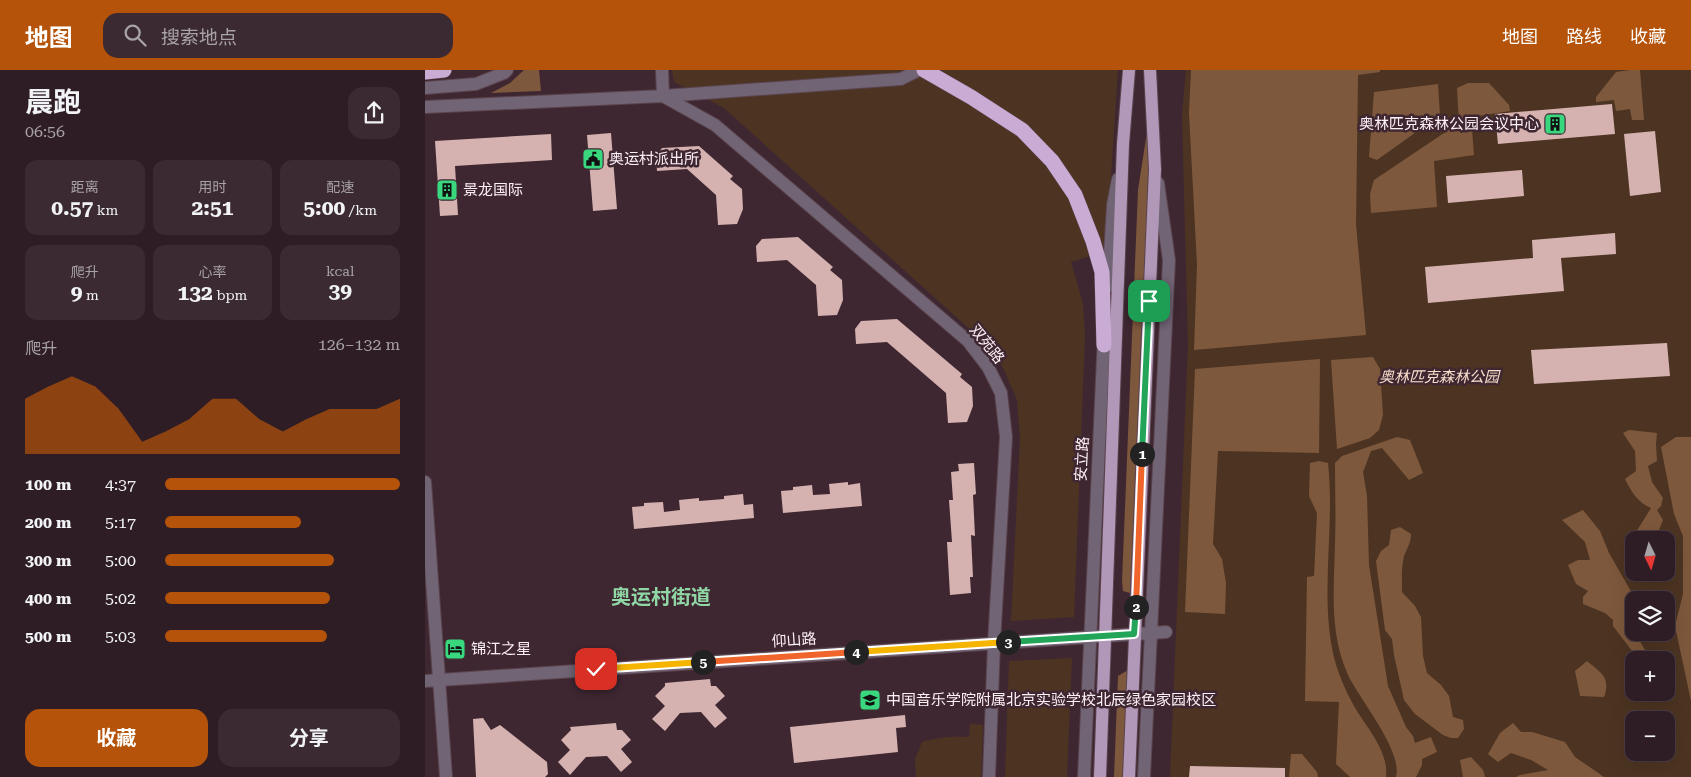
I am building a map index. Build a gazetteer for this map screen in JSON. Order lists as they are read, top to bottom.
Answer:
{
  "streets": {
    "main road": ["安立路"],
    "street": ["双苑路", "仰山路"]
  },
  "crossings": [
    ["双苑路", "仰山路"],
    ["安立路", "仰山路"]
  ],
  "districts": ["奥运村街道"],
  "parks": ["奥林匹克森林公园"],
  "places": {
    "building": ["奥林匹克森林公园会议中心", "景龙国际"],
    "public building": ["奥运村派出所"],
    "hotel": ["锦江之星"],
    "school or university": ["中国音乐学院附属北京实验学校北辰绿色家园校区"]
  },
  "north": "bottom",
  "page": {
    "header": "地图",
    "search": "搜索地点",
    "nav": ["地图", "路线", "收藏"],
    "heading": ["晨跑", "06:56"],
    "stats": [
      ["距离", "0.57 km"],
      ["用时", "2:51"],
      ["配速", "5:00 /km"],
      ["爬升", "9 m"],
      ["心率", "132 bpm"],
      ["kcal", "39"]
    ],
    "chart": ["爬升", "126–132 m"],
    "pins": [
      "1",
      "2",
      "3",
      "4",
      "5"
    ],
    "list": [
      {
        "name": "100 m",
        "note": "4:37"
      },
      {
        "name": "200 m",
        "note": "5:17"
      },
      {
        "name": "300 m",
        "note": "5:00"
      },
      {
        "name": "400 m",
        "note": "5:02"
      },
      {
        "name": "500 m",
        "note": "5:03"
      }
    ],
    "map_buttons": ["+", "−"],
    "buttons": ["收藏", "分享"]
  }
}
